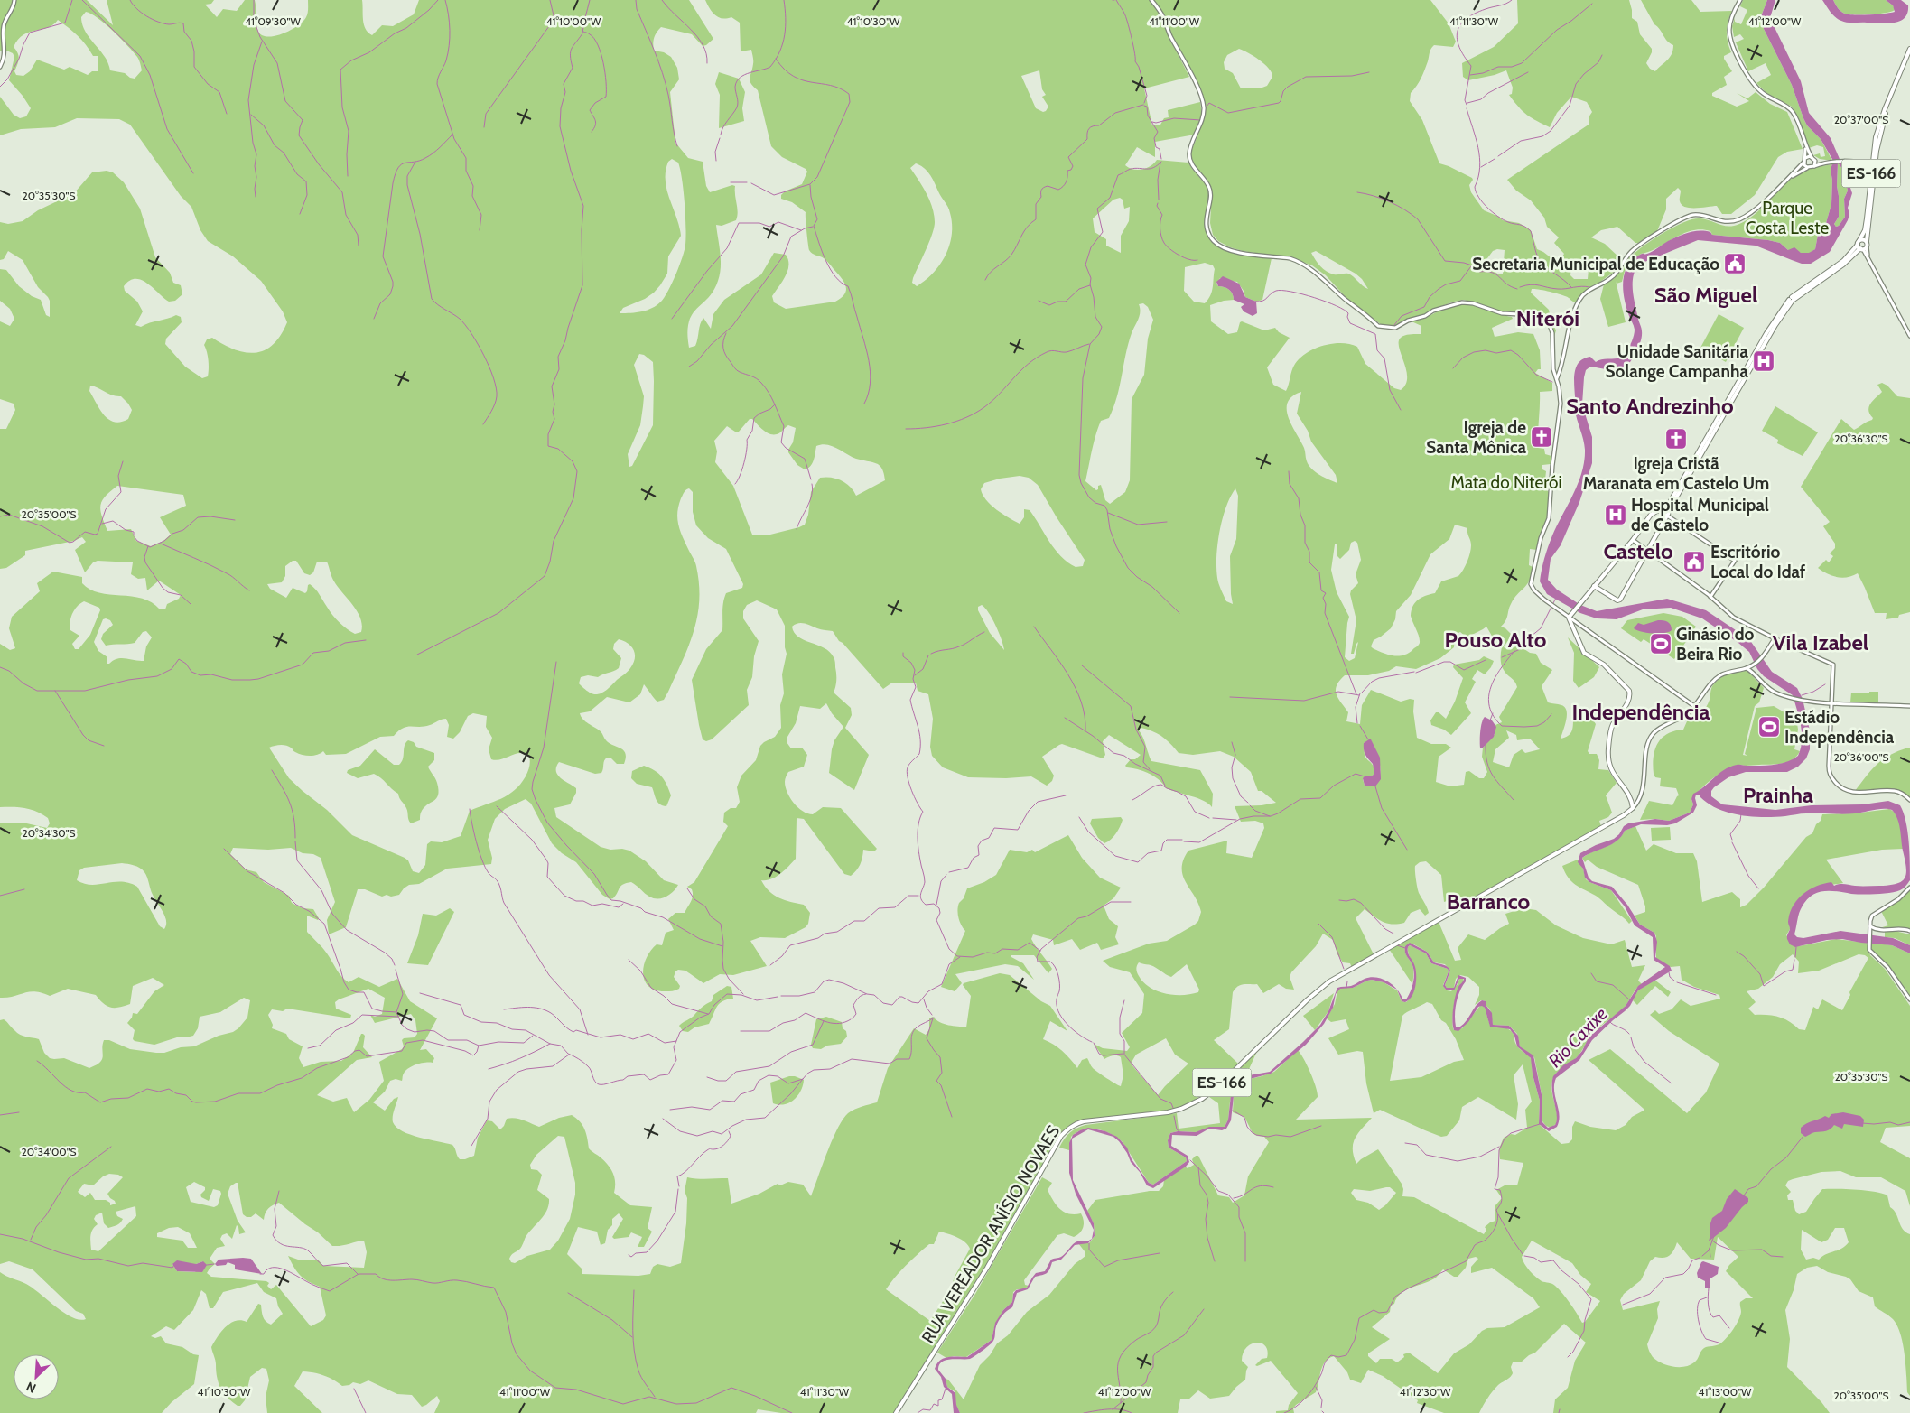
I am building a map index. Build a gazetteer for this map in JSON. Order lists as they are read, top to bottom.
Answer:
{
  "streets": {
    "main road": ["ES-166", "RUA VEREADOR ANÍSIO NOVAES"]
  },
  "districts": [
    "São Miguel",
    "Niterói",
    "Santo Andrezinho",
    "Castelo",
    "Pouso Alto",
    "Vila Izabel",
    "Independência",
    "Prainha",
    "Barranco"
  ],
  "water": ["Rio Caxixe"],
  "parks": ["Parque Costa Leste", "Mata do Niterói"],
  "places": {
    "public building": ["Secretaria Municipal de Educação", "Escritório Local do Idaf"],
    "hospital": ["Unidade Sanitária Solange Campanha", "Hospital Municipal de Castelo"],
    "church": ["Igreja de Santa Mônica", "Igreja Cristã Maranata em Castelo Um"],
    "sports": ["Ginásio do Beira Rio", "Estádio Independência"]
  },
  "north": "bottom left",
  "coordinates": [
    "41°09'30\"W",
    "41°10'00\"W",
    "41°10'30\"W",
    "41°12'00\"W",
    "41°11'00\"W",
    "41°11'30\"W",
    "20°37'00\"S",
    "20°35'30\"S",
    "20°36'30\"S",
    "20°35'00\"S",
    "20°36'00\"S",
    "20°34'30\"S",
    "20°34'00\"S",
    "41°12'30\"W",
    "41°13'00\"W"
  ]
}
